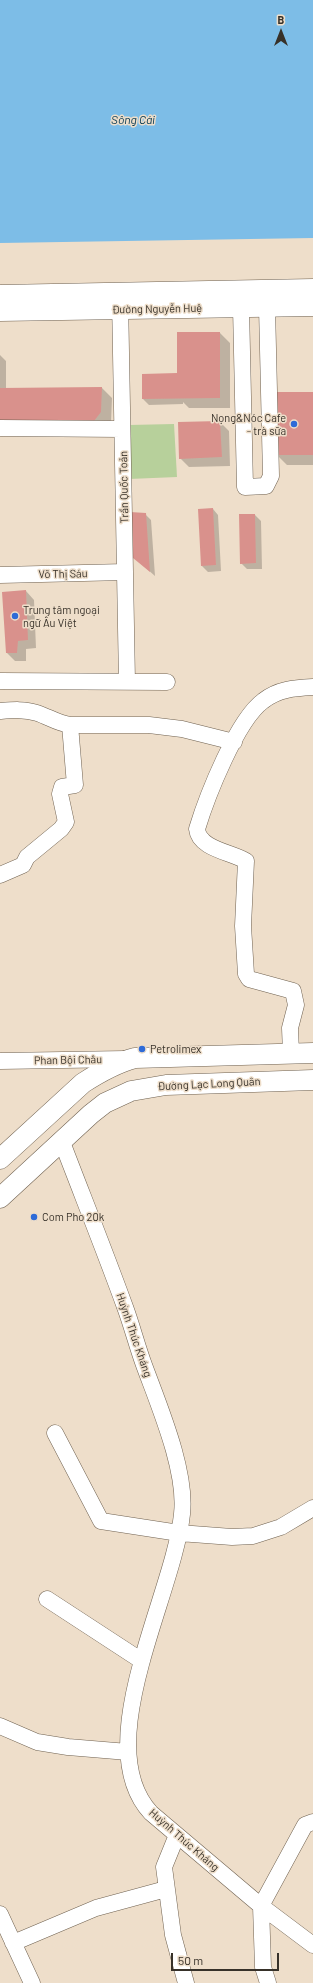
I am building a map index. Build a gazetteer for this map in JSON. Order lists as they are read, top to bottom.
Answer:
{
  "streets": {
    "main road": ["Đường Nguyễn Huệ", "Đường Lạc Long Quân"],
    "street": [
      "Trần Quốc Toản",
      "Võ Thị Sáu",
      "Phan Bội Châu",
      "Huỳnh Thúc Kháng"
    ]
  },
  "crossings": [
    ["Đường Nguyễn Huệ", "Trần Quốc Toản"],
    ["Trần Quốc Toản", "Võ Thị Sáu"],
    ["Đường Lạc Long Quân", "Huỳnh Thúc Kháng"]
  ],
  "water": ["Sông Cái"],
  "places": [
    "Nọng&Nóc Cafe - trà sữa",
    "Trung tâm ngoại ngữ Âu Việt",
    "Petrolimex",
    "Com Pho 20k"
  ],
  "scale_bar": "50 m",
  "north": "top"
}
